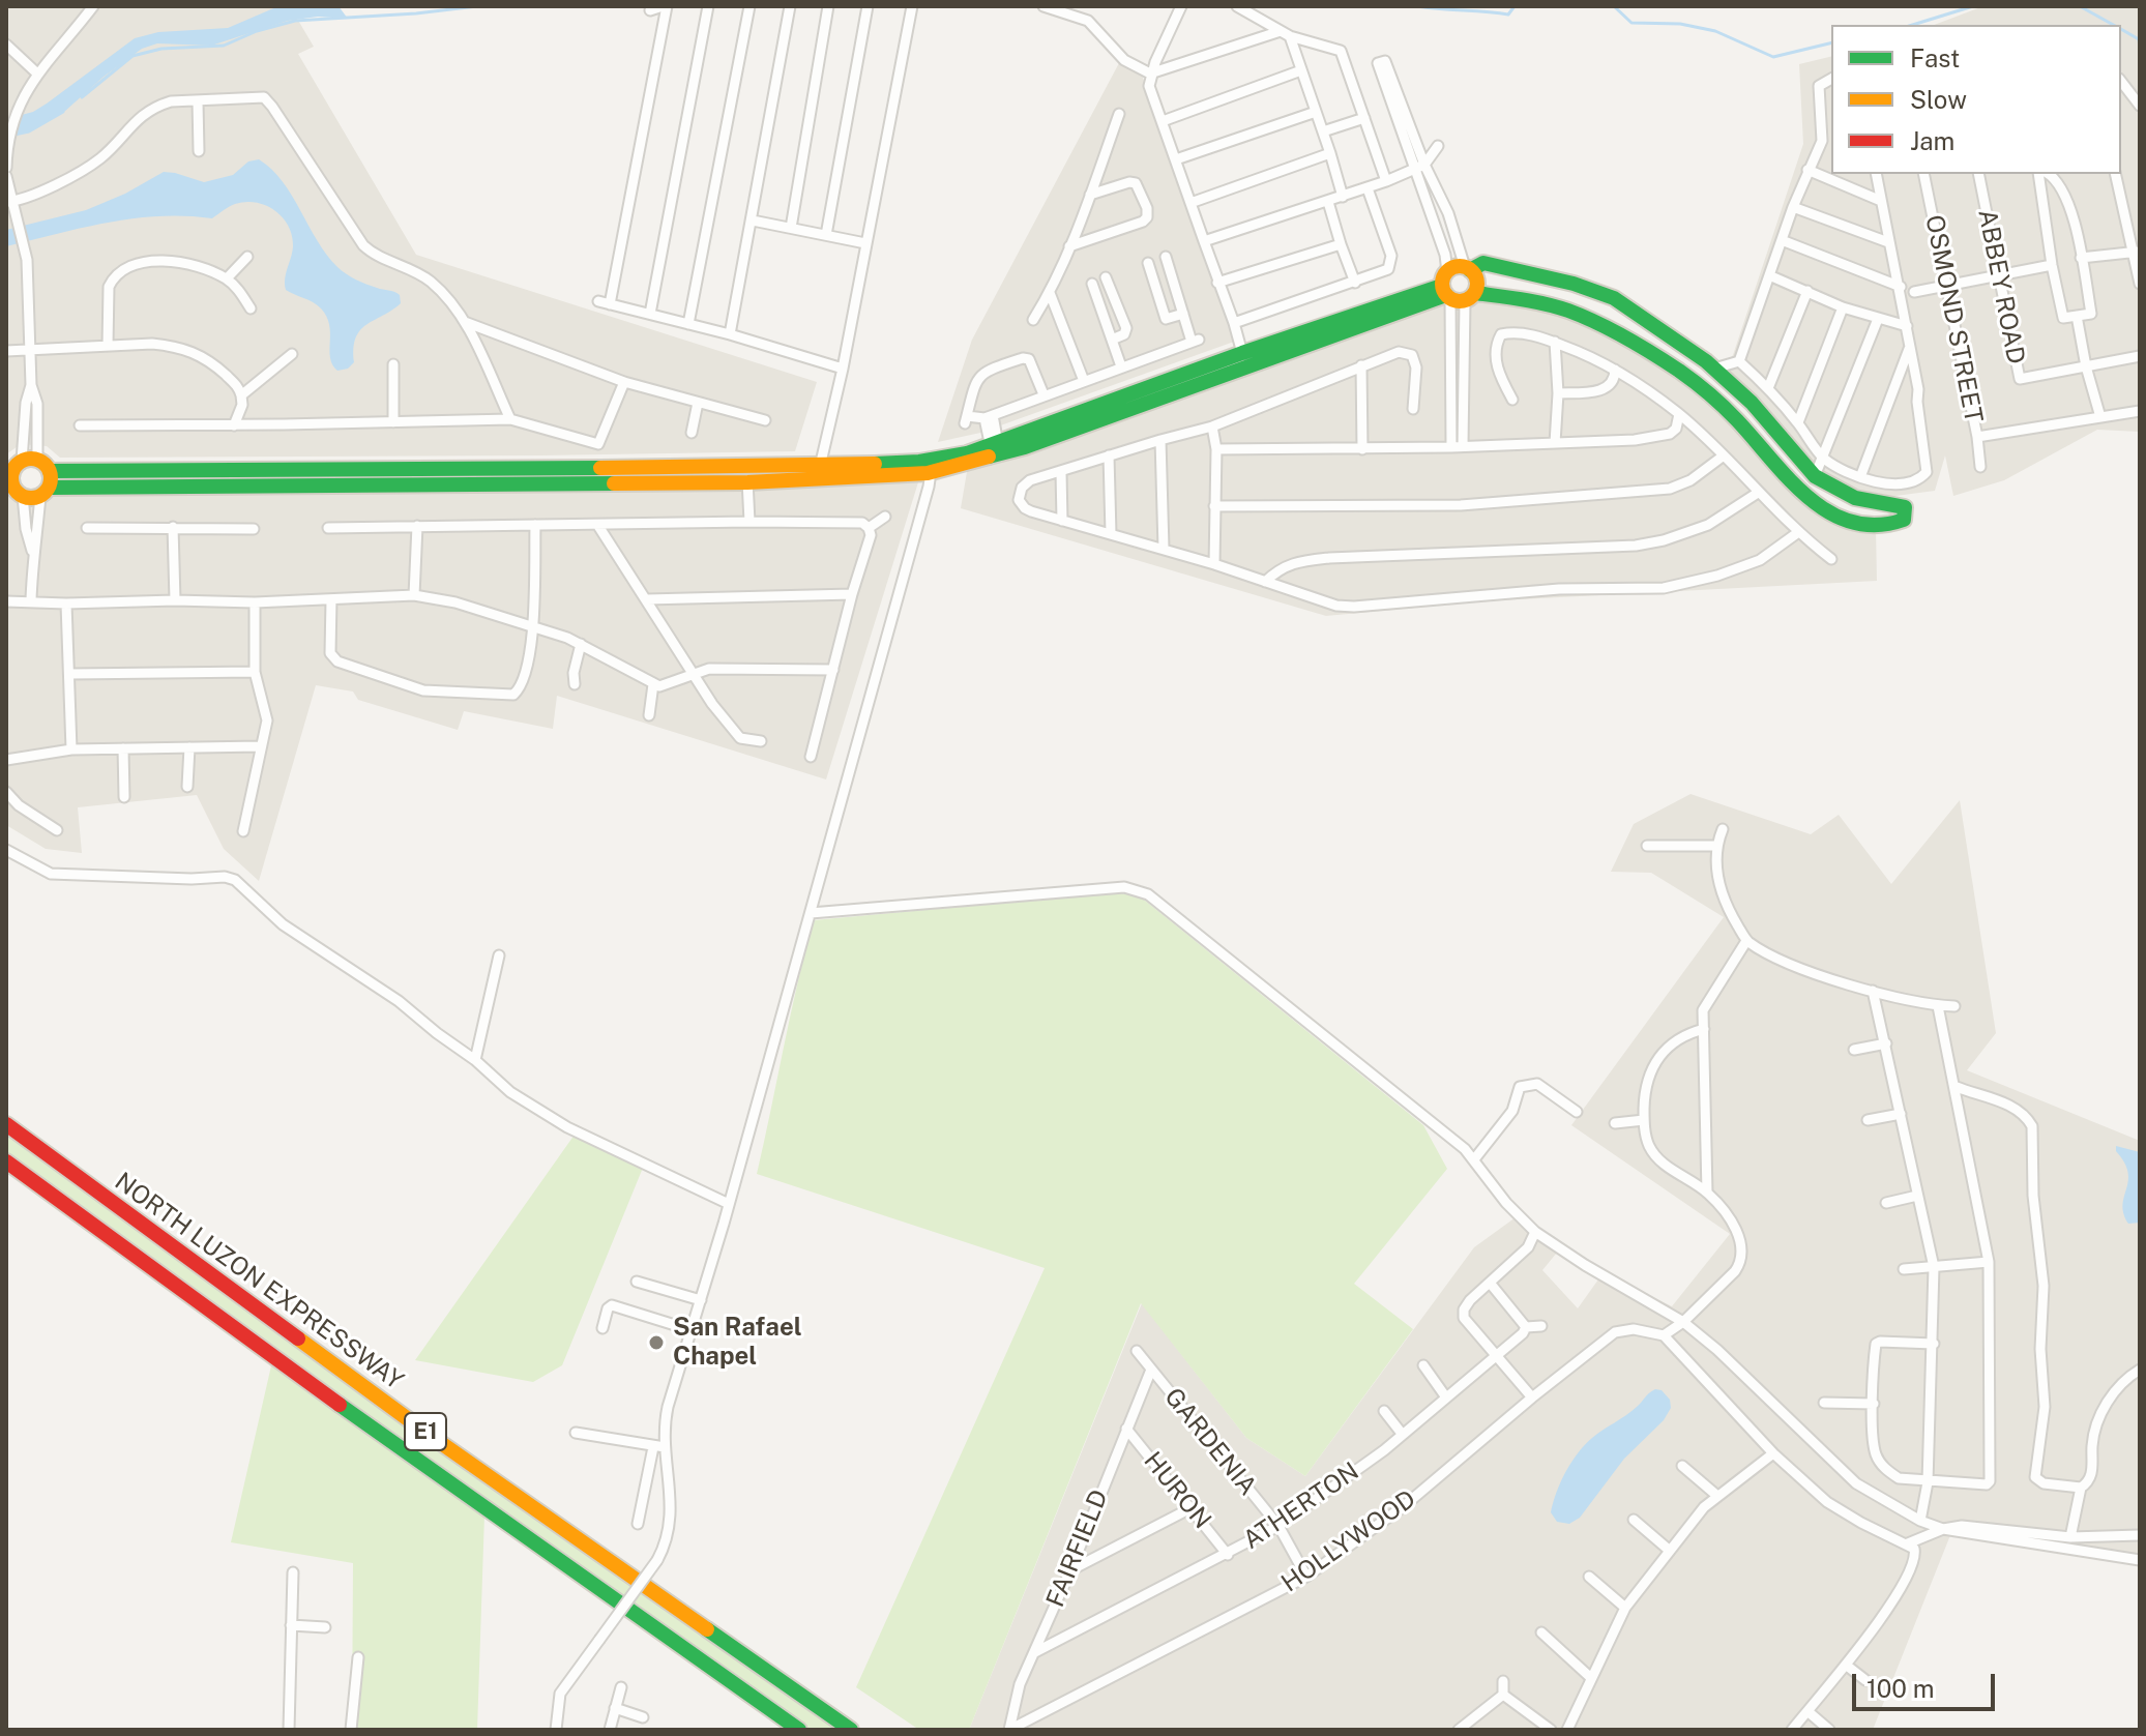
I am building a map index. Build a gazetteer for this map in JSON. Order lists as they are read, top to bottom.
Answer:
{
  "streets": {
    "main road": ["NORTH LUZON EXPRESSWAY", "E1"],
    "street": [
      "ABBEY ROAD",
      "OSMOND STREET",
      "GARDENIA",
      "HURON",
      "ATHERTON",
      "HOLLYWOOD",
      "FAIRFIELD"
    ]
  },
  "crossings": [
    ["GARDENIA", "ATHERTON"],
    ["GARDENIA", "HOLLYWOOD"],
    ["GARDENIA", "FAIRFIELD"],
    ["HURON", "ATHERTON"],
    ["HURON", "FAIRFIELD"],
    ["ATHERTON", "FAIRFIELD"],
    ["HOLLYWOOD", "FAIRFIELD"]
  ],
  "places": ["San Rafael Chapel"],
  "legend": ["Fast", "Slow", "Jam"],
  "scale_bar": "100 m"
}
